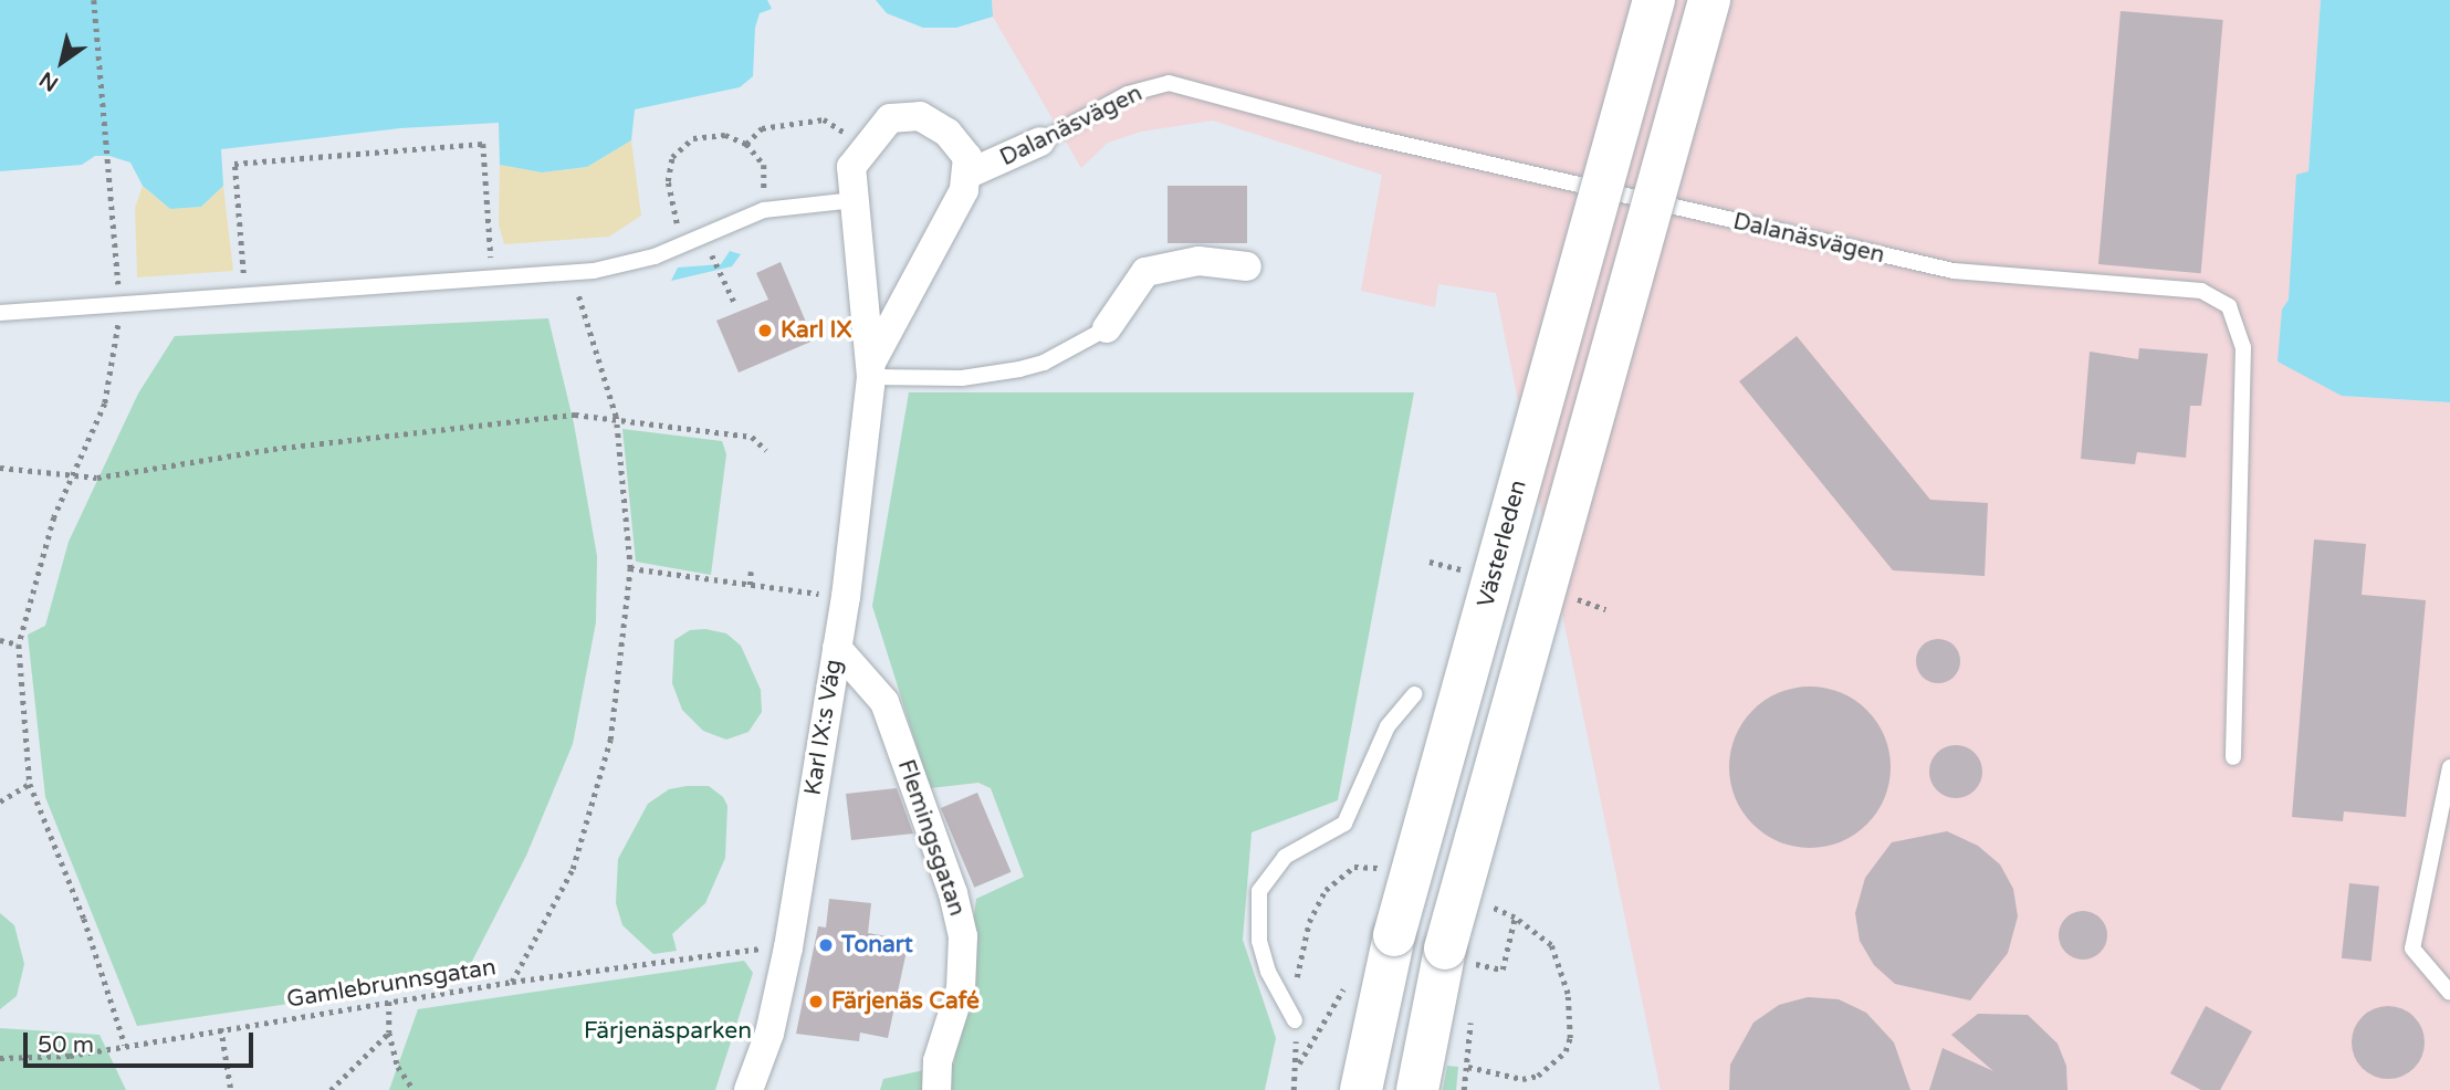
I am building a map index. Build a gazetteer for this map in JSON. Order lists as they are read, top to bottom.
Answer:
{
  "streets": {
    "highway": ["Västerleden"],
    "street": ["Dalanäsvägen", "Karl IX:s Väg", "Flemingsgatan"],
    "path": ["Gamlebrunnsgatan"]
  },
  "crossings": [
    ["Dalanäsvägen", "Karl IX:s Väg"],
    ["Karl IX:s Väg", "Flemingsgatan"],
    ["Karl IX:s Väg", "Gamlebrunnsgatan"]
  ],
  "parks": ["Färjenäsparken"],
  "places": ["Karl IX", "Tonart", "Färjenäs Café"],
  "scale_bar": "50 m",
  "north": "bottom left"
}
